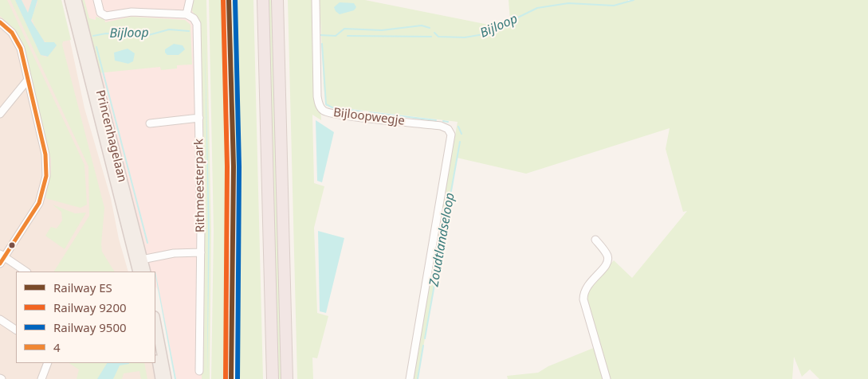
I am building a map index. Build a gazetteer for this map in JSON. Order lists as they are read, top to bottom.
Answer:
{
  "streets": {
    "main road": ["Princenhagelaan"],
    "street": ["Bijloopwegje", "Rithmeesterpark"]
  },
  "water": ["Bijloop", "Zoudtlandseloop"],
  "lines": [
    "rail line ES",
    "rail line 9200",
    "rail line 9500",
    "transit line 4"
  ],
  "legend": [
    "Railway ES",
    "Railway 9200",
    "Railway 9500",
    "4"
  ]
}
